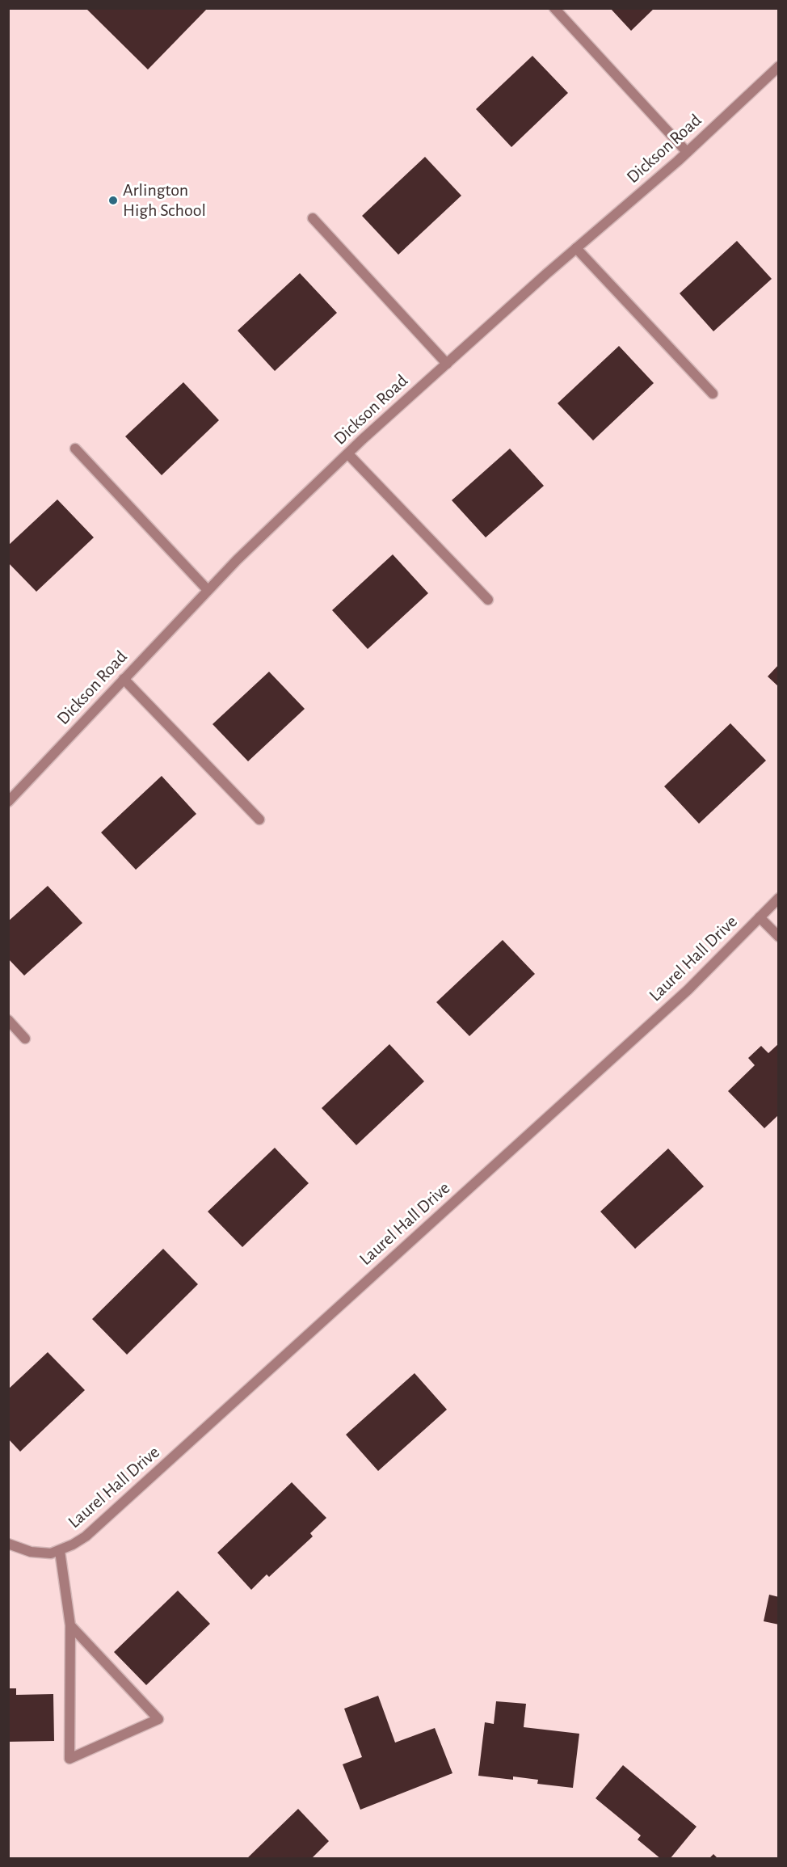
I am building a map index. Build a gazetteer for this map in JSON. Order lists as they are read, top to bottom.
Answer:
{
  "streets": {
    "street": ["Dickson Road", "Laurel Hall Drive"]
  },
  "places": ["Arlington High School"]
}
